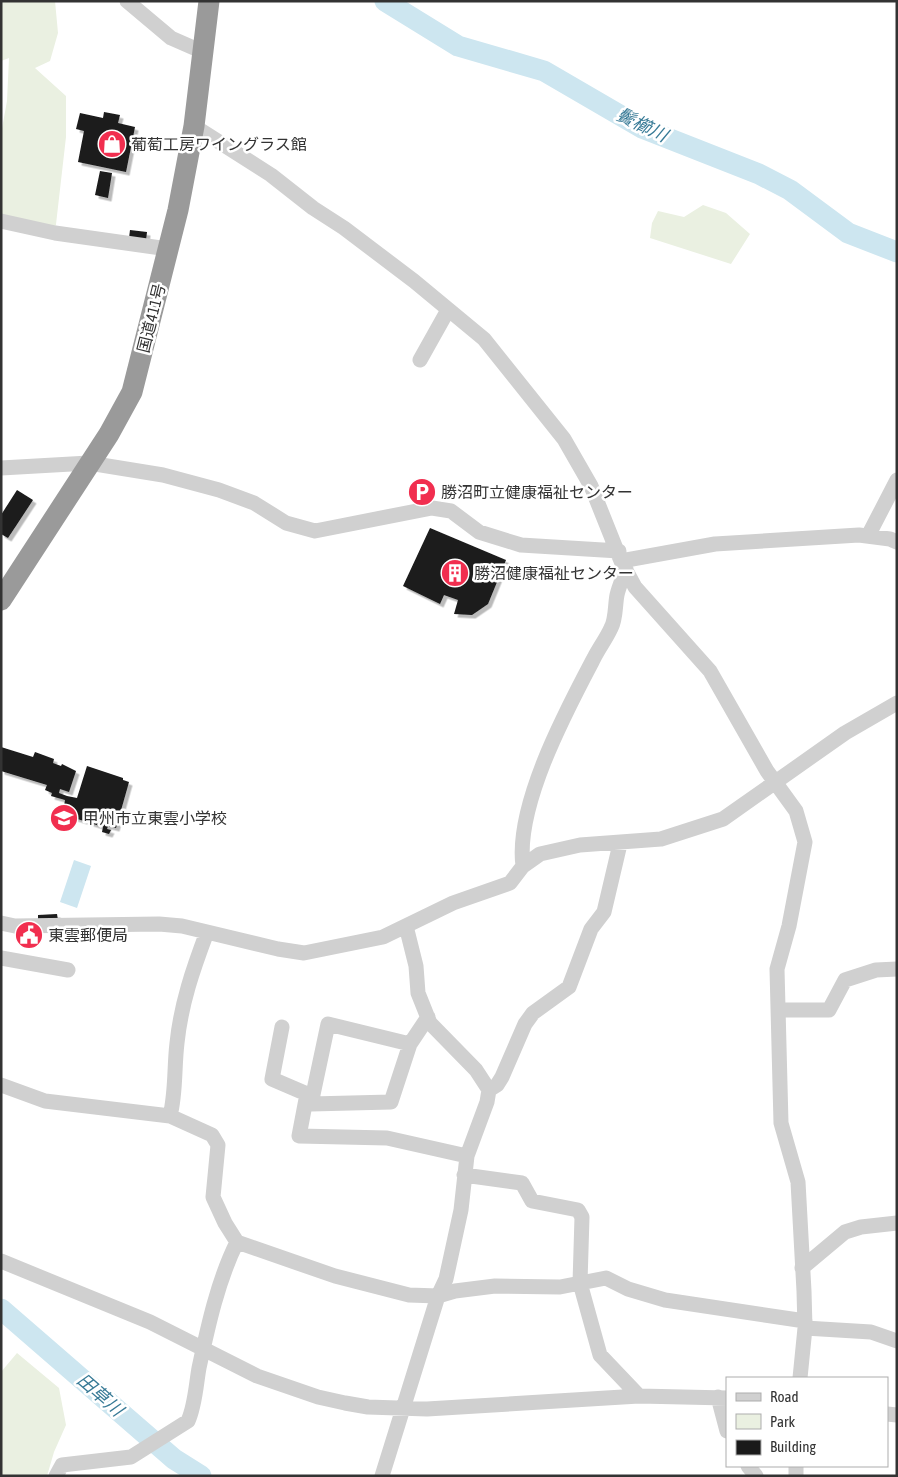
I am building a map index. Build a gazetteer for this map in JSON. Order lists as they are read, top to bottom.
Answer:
{
  "streets": {
    "highway": ["国道411号"]
  },
  "water": ["鬢櫛川", "田草川"],
  "places": {
    "shop": ["葡萄工房ワイングラス館"],
    "parking": ["勝沼町立健康福祉センター"],
    "building": ["勝沼健康福祉センター"],
    "school or university": ["甲州市立東雲小学校"],
    "public building": ["東雲郵便局"]
  },
  "legend": ["Road", "Park", "Building"]
}
